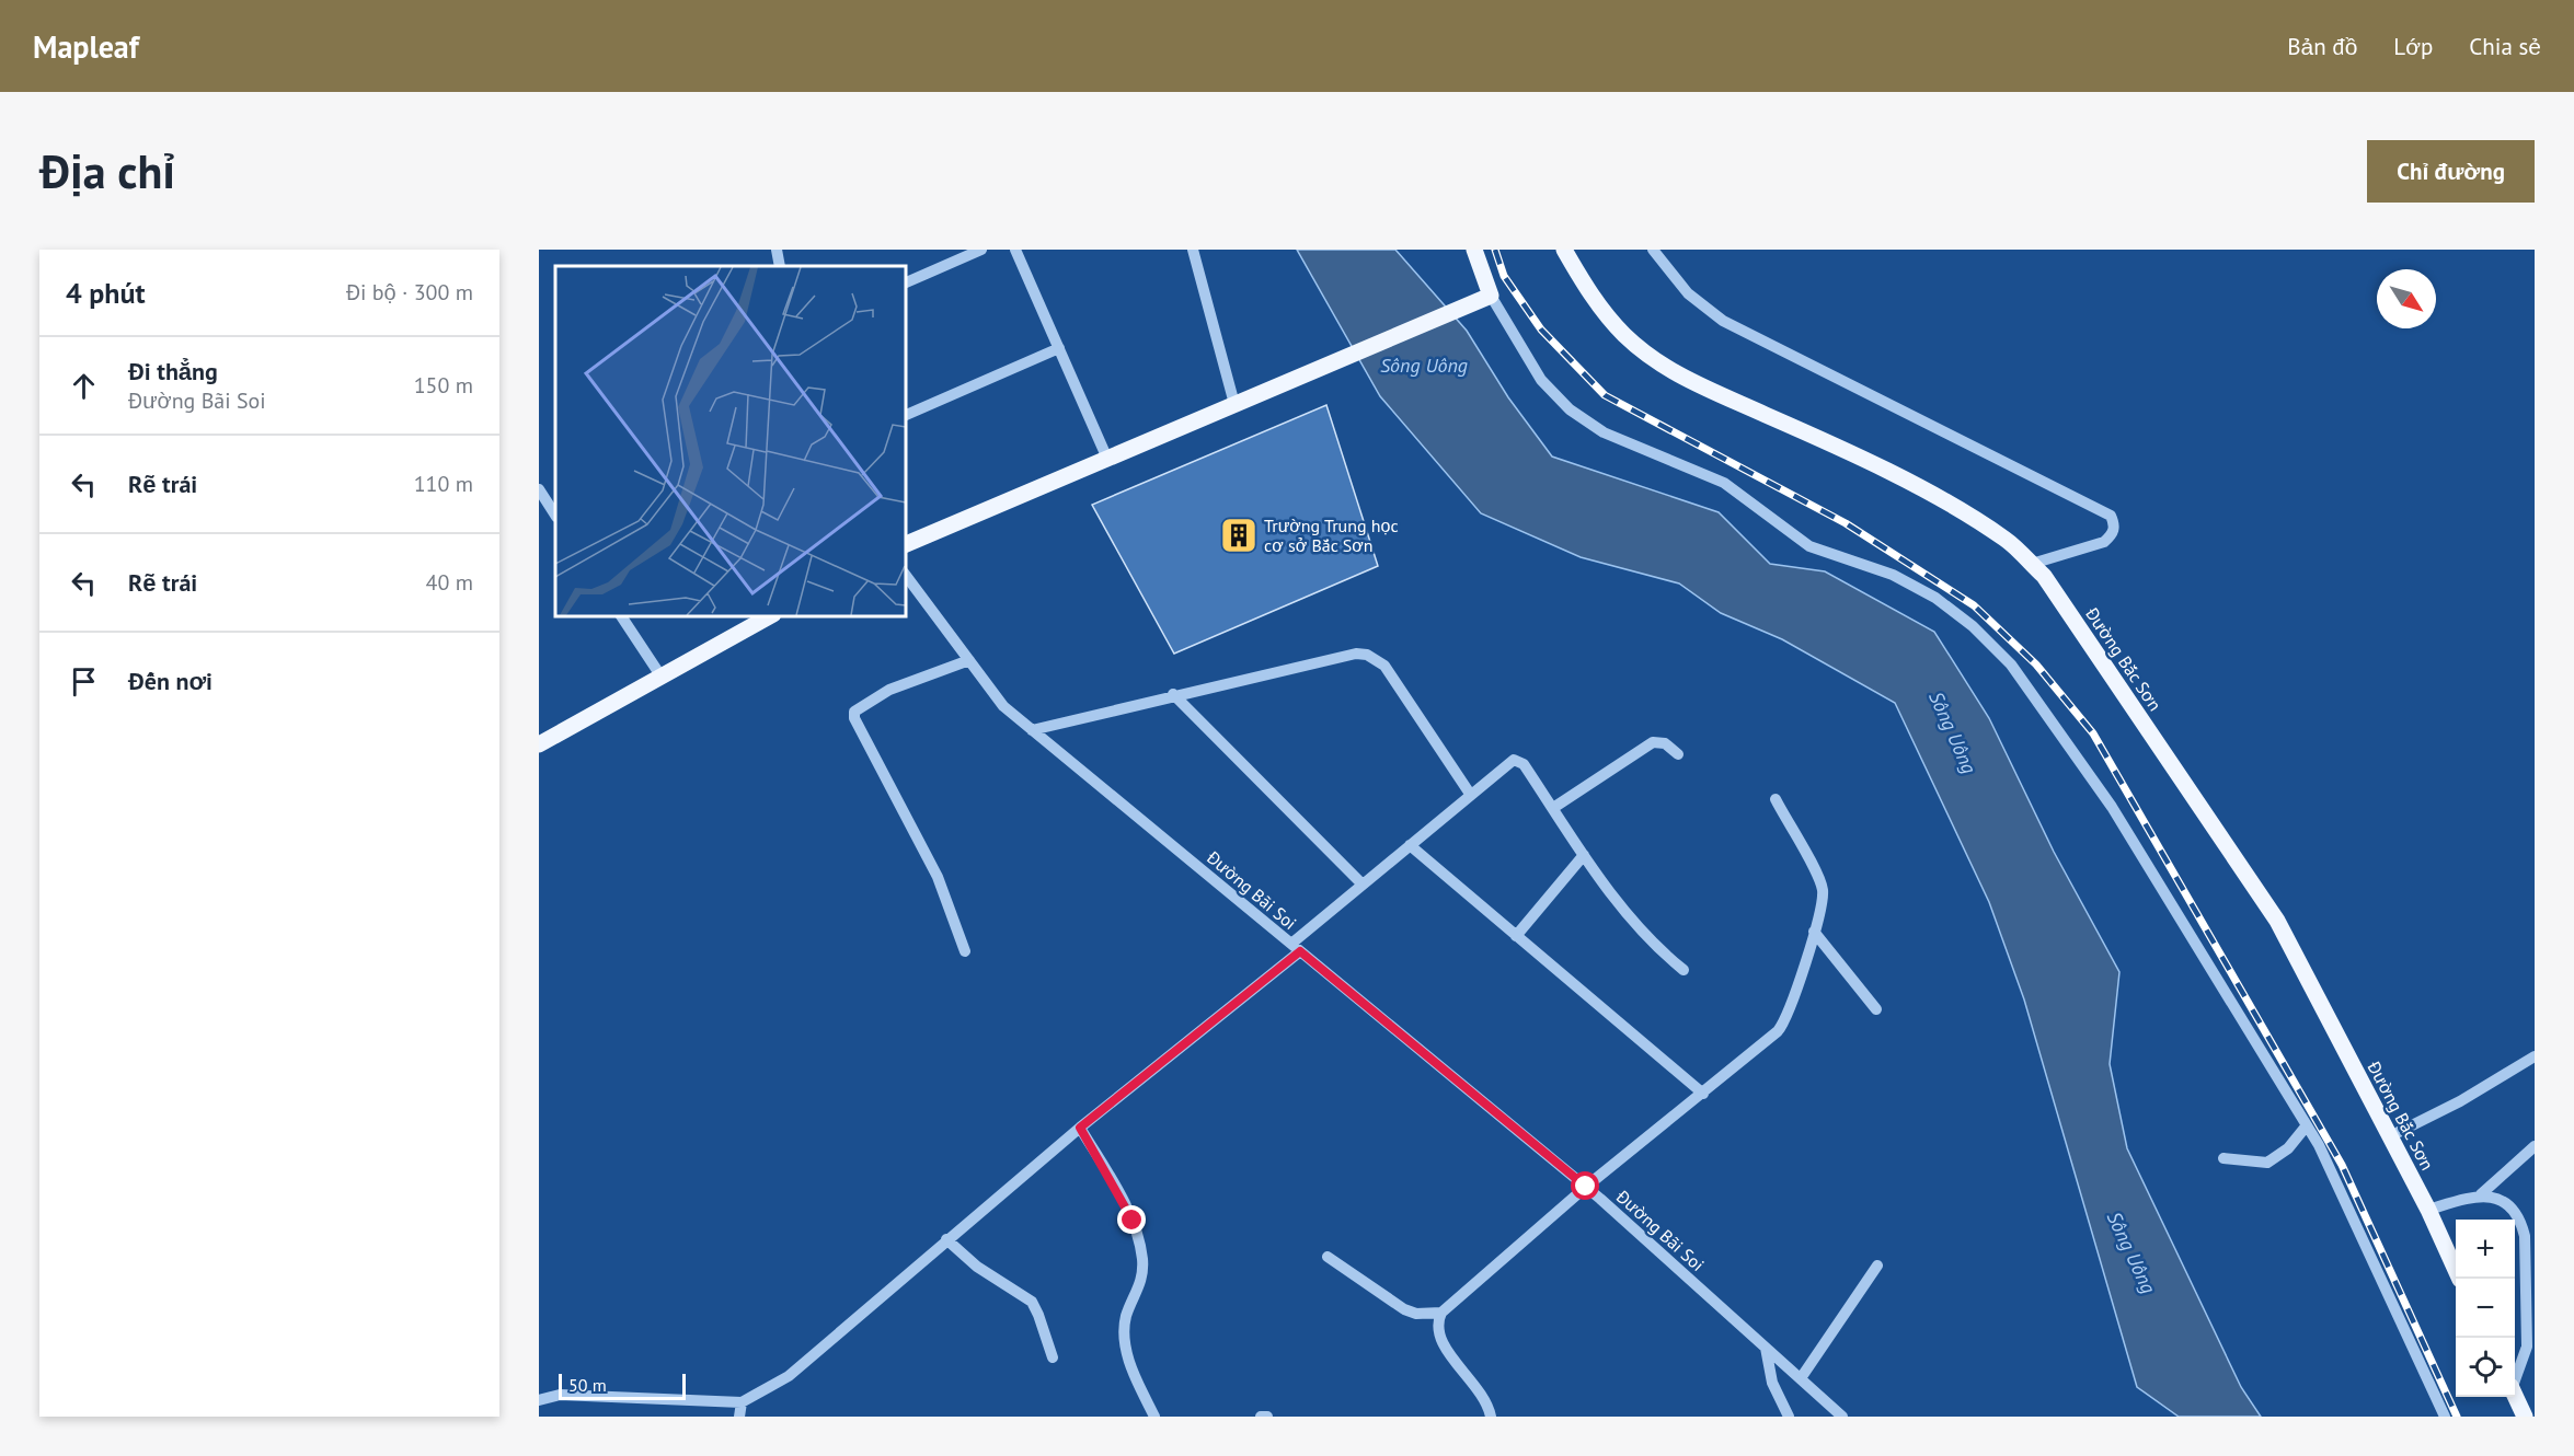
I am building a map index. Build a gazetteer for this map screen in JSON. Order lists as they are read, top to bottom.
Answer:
{
  "streets": {
    "main road": ["Đường Bắc Sơn"],
    "street": ["Đường Bãi Soi"]
  },
  "water": ["Sông Uông"],
  "places": {
    "building": ["Trường Trung học cơ sở Bắc Sơn"]
  },
  "scale_bar": "50 m",
  "north": "bottom right",
  "page": {
    "header": "Mapleaf",
    "nav": ["Bản đồ", "Lớp", "Chia sẻ"],
    "buttons": "Chỉ đường",
    "title": "Địa chỉ",
    "heading": ["4 phút", "Đi bộ · 300 m"],
    "list": [
      ["Đi thẳng", "Đường Bãi Soi", "150 m"],
      ["Rẽ trái", "110 m"],
      ["Rẽ trái", "40 m"],
      "Đến nơi"
    ],
    "map_buttons": ["+", "−"],
    "scale": "50 m"
  }
}
